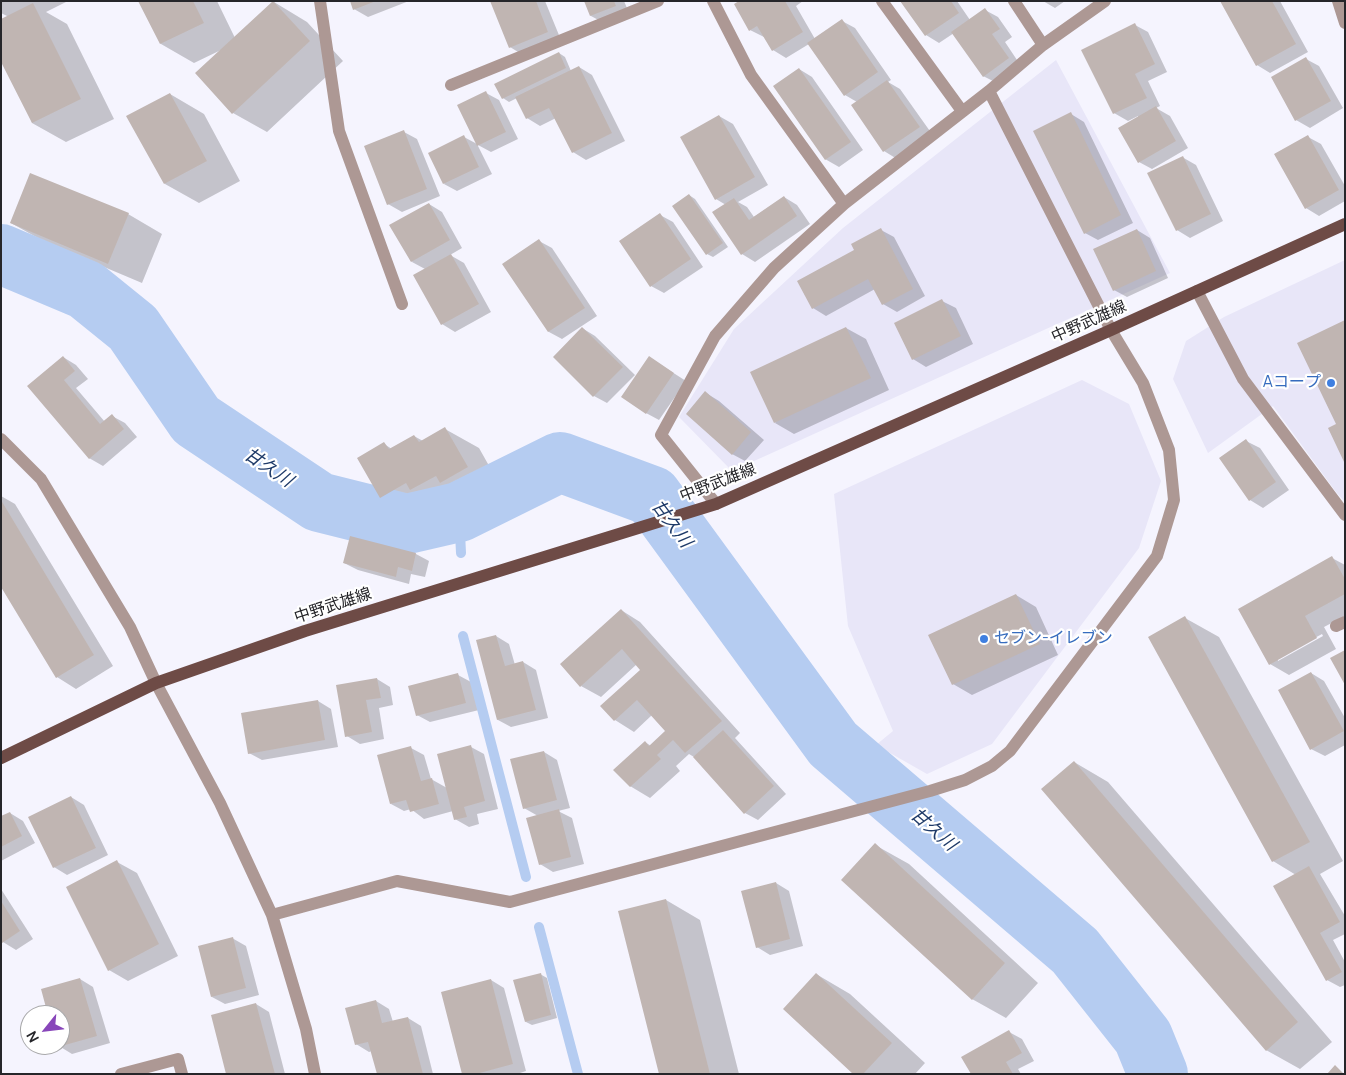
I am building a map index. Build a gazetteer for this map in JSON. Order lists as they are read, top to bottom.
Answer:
{
  "streets": {
    "main road": ["中野武雄線"]
  },
  "water": ["甘久川"],
  "places": ["Aコープ", "セブン-イレブン"],
  "north": "bottom left"
}
